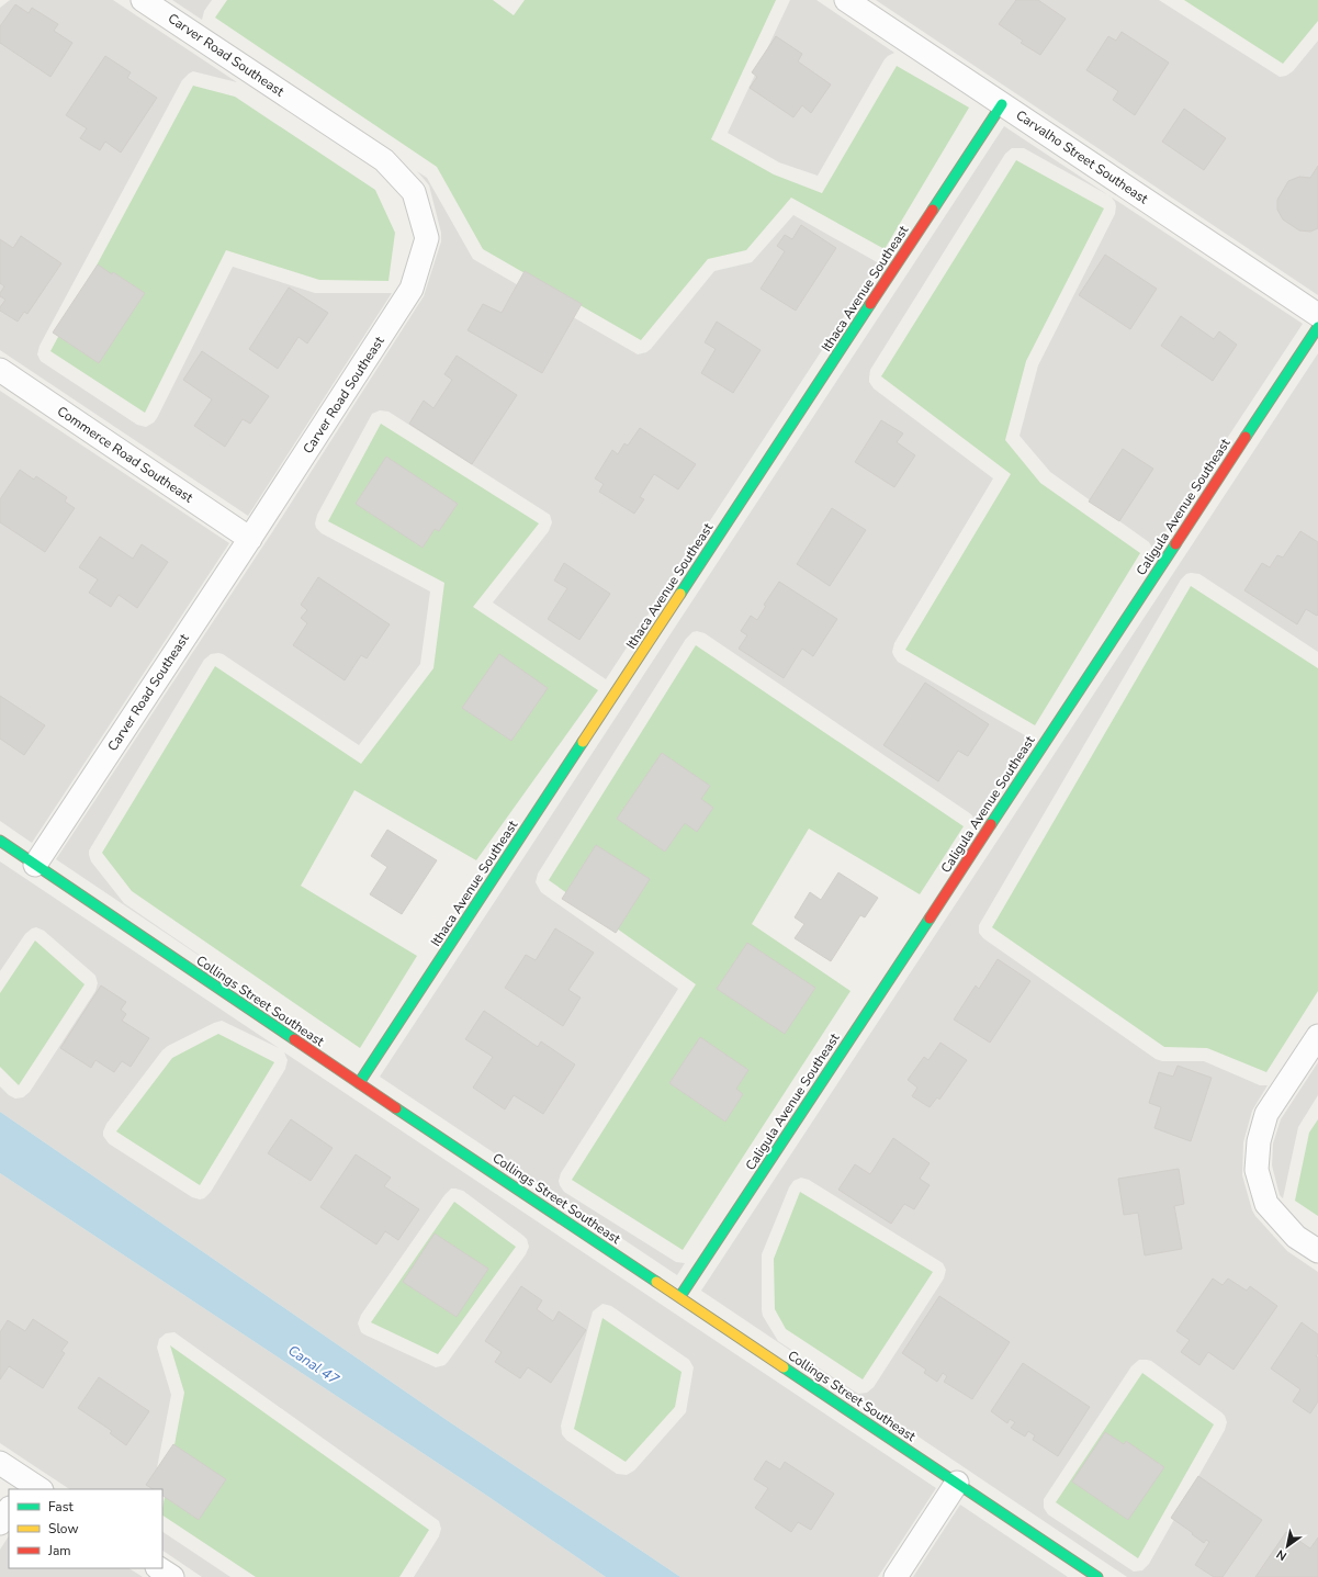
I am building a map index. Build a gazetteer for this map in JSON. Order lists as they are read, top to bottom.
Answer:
{
  "streets": {
    "street": [
      "Carver Road Southeast",
      "Carvalho Street Southeast",
      "Ithaca Avenue Southeast",
      "Commerce Road Southeast",
      "Caligula Avenue Southeast",
      "Collings Street Southeast"
    ]
  },
  "crossings": [
    ["Carver Road Southeast", "Commerce Road Southeast"],
    ["Carver Road Southeast", "Collings Street Southeast"],
    ["Carvalho Street Southeast", "Ithaca Avenue Southeast"],
    ["Ithaca Avenue Southeast", "Collings Street Southeast"],
    ["Caligula Avenue Southeast", "Collings Street Southeast"]
  ],
  "water": ["Canal 47"],
  "legend": ["Fast", "Slow", "Jam"],
  "north": "bottom left"
}
